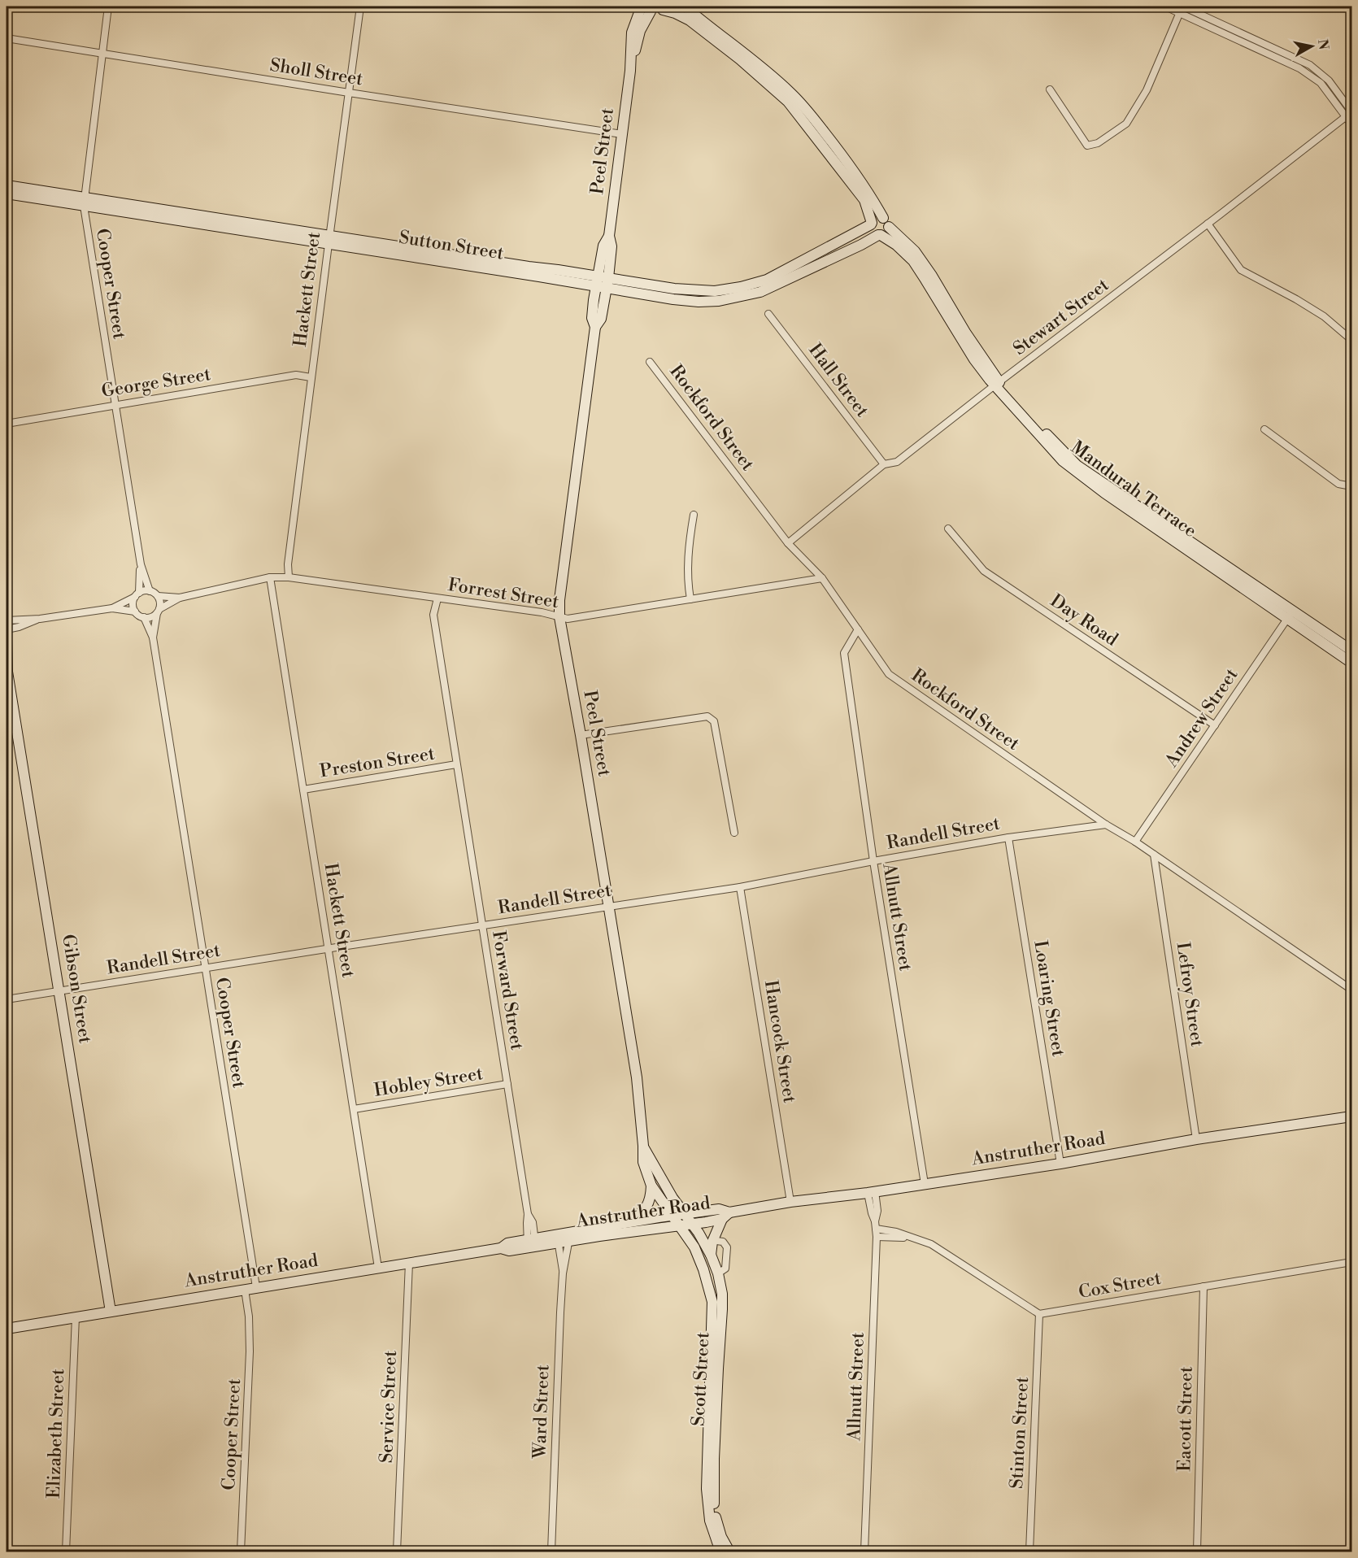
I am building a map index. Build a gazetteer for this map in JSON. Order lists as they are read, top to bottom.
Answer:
{
  "streets": {
    "main road": [
      "Peel Street",
      "Sutton Street",
      "Mandurah Terrace",
      "Gibson Street",
      "Anstruther Road",
      "Scott Street"
    ],
    "street": [
      "Sholl Street",
      "Cooper Street",
      "Hackett Street",
      "Stewart Street",
      "Hall Street",
      "George Street",
      "Rockford Street",
      "Forrest Street",
      "Day Road",
      "Andrew Street",
      "Preston Street",
      "Randell Street",
      "Allnutt Street",
      "Forward Street",
      "Lefroy Street",
      "Loaring Street",
      "Hancock Street",
      "Hobley Street",
      "Cox Street",
      "Service Street",
      "Ward Street",
      "Eacott Street",
      "Stinton Street",
      "Elizabeth Street"
    ]
  },
  "crossings": [
    ["Sholl Street", "Peel Street"],
    ["Sholl Street", "Cooper Street"],
    ["Sholl Street", "Hackett Street"],
    ["Peel Street", "Sutton Street"],
    ["Peel Street", "Forrest Street"],
    ["Peel Street", "Randell Street"],
    ["Peel Street", "Anstruther Road"],
    ["Peel Street", "Scott Street"],
    ["Sutton Street", "Cooper Street"],
    ["Sutton Street", "Hackett Street"],
    ["Sutton Street", "Mandurah Terrace"],
    ["Cooper Street", "George Street"],
    ["Cooper Street", "Forrest Street"],
    ["Cooper Street", "Randell Street"],
    ["Cooper Street", "Anstruther Road"],
    ["Hackett Street", "George Street"],
    ["Hackett Street", "Forrest Street"],
    ["Hackett Street", "Preston Street"],
    ["Hackett Street", "Randell Street"],
    ["Hackett Street", "Hobley Street"],
    ["Hackett Street", "Anstruther Road"],
    ["Stewart Street", "Hall Street"],
    ["Stewart Street", "Rockford Street"],
    ["Stewart Street", "Mandurah Terrace"],
    ["Rockford Street", "Forrest Street"],
    ["Rockford Street", "Andrew Street"],
    ["Rockford Street", "Randell Street"],
    ["Rockford Street", "Allnutt Street"],
    ["Rockford Street", "Lefroy Street"],
    ["Mandurah Terrace", "Andrew Street"],
    ["Forrest Street", "Forward Street"],
    ["Day Road", "Andrew Street"],
    ["Preston Street", "Forward Street"],
    ["Randell Street", "Allnutt Street"],
    ["Randell Street", "Gibson Street"],
    ["Randell Street", "Forward Street"],
    ["Randell Street", "Loaring Street"],
    ["Randell Street", "Hancock Street"],
    ["Allnutt Street", "Anstruther Road"],
    ["Gibson Street", "Anstruther Road"],
    ["Forward Street", "Hobley Street"],
    ["Forward Street", "Anstruther Road"],
    ["Lefroy Street", "Anstruther Road"],
    ["Loaring Street", "Anstruther Road"],
    ["Hancock Street", "Anstruther Road"],
    ["Anstruther Road", "Scott Street"],
    ["Anstruther Road", "Service Street"],
    ["Anstruther Road", "Ward Street"],
    ["Anstruther Road", "Elizabeth Street"],
    ["Cox Street", "Eacott Street"],
    ["Cox Street", "Stinton Street"]
  ],
  "north": "right"
}
